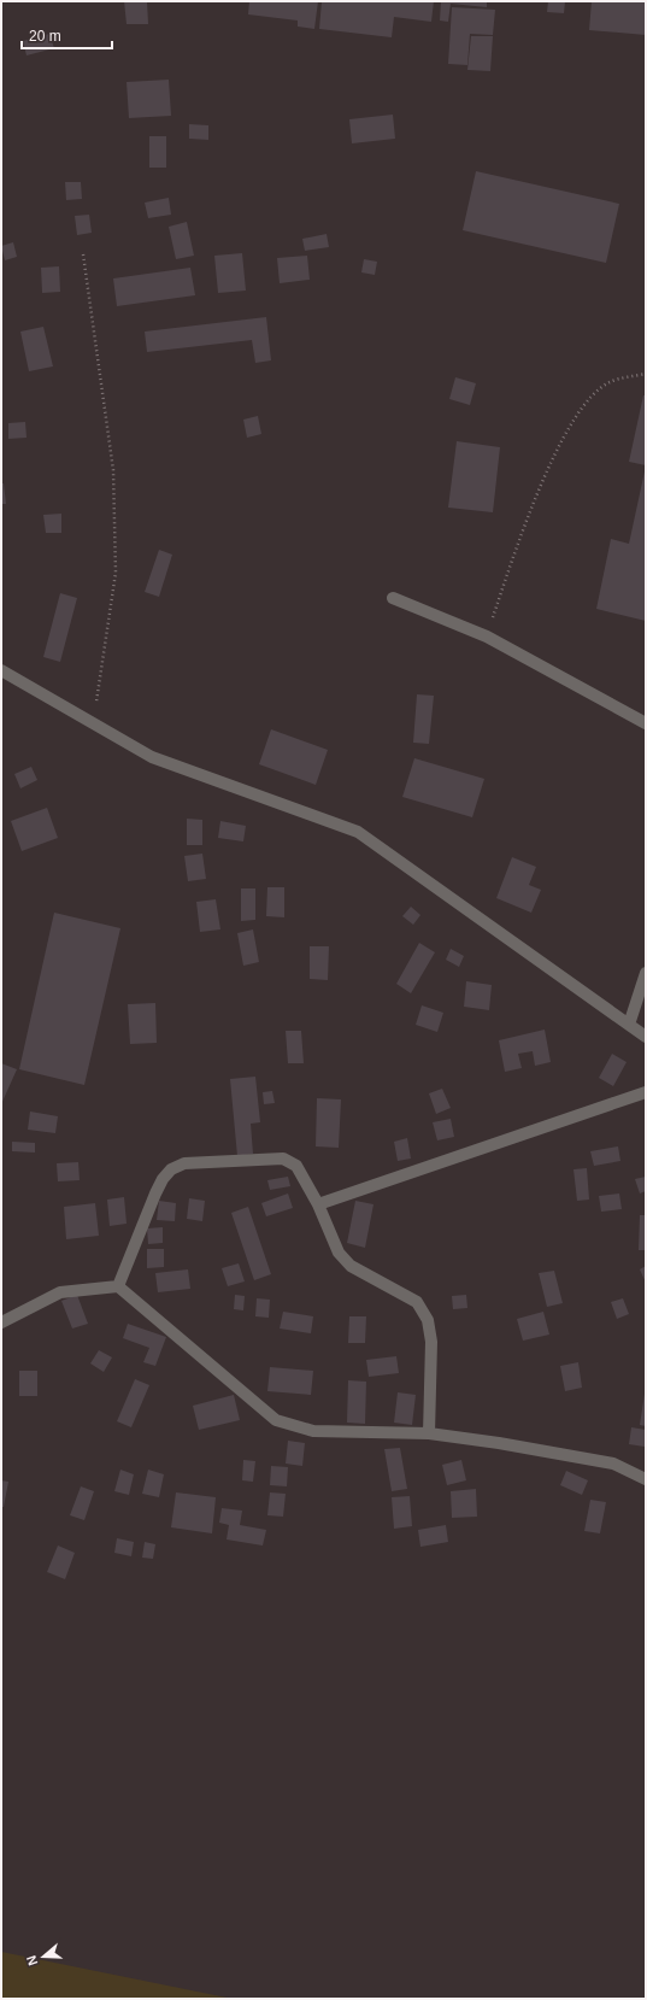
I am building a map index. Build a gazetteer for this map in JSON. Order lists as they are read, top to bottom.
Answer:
{
  "scale_bar": "20 m",
  "north": "left"
}
